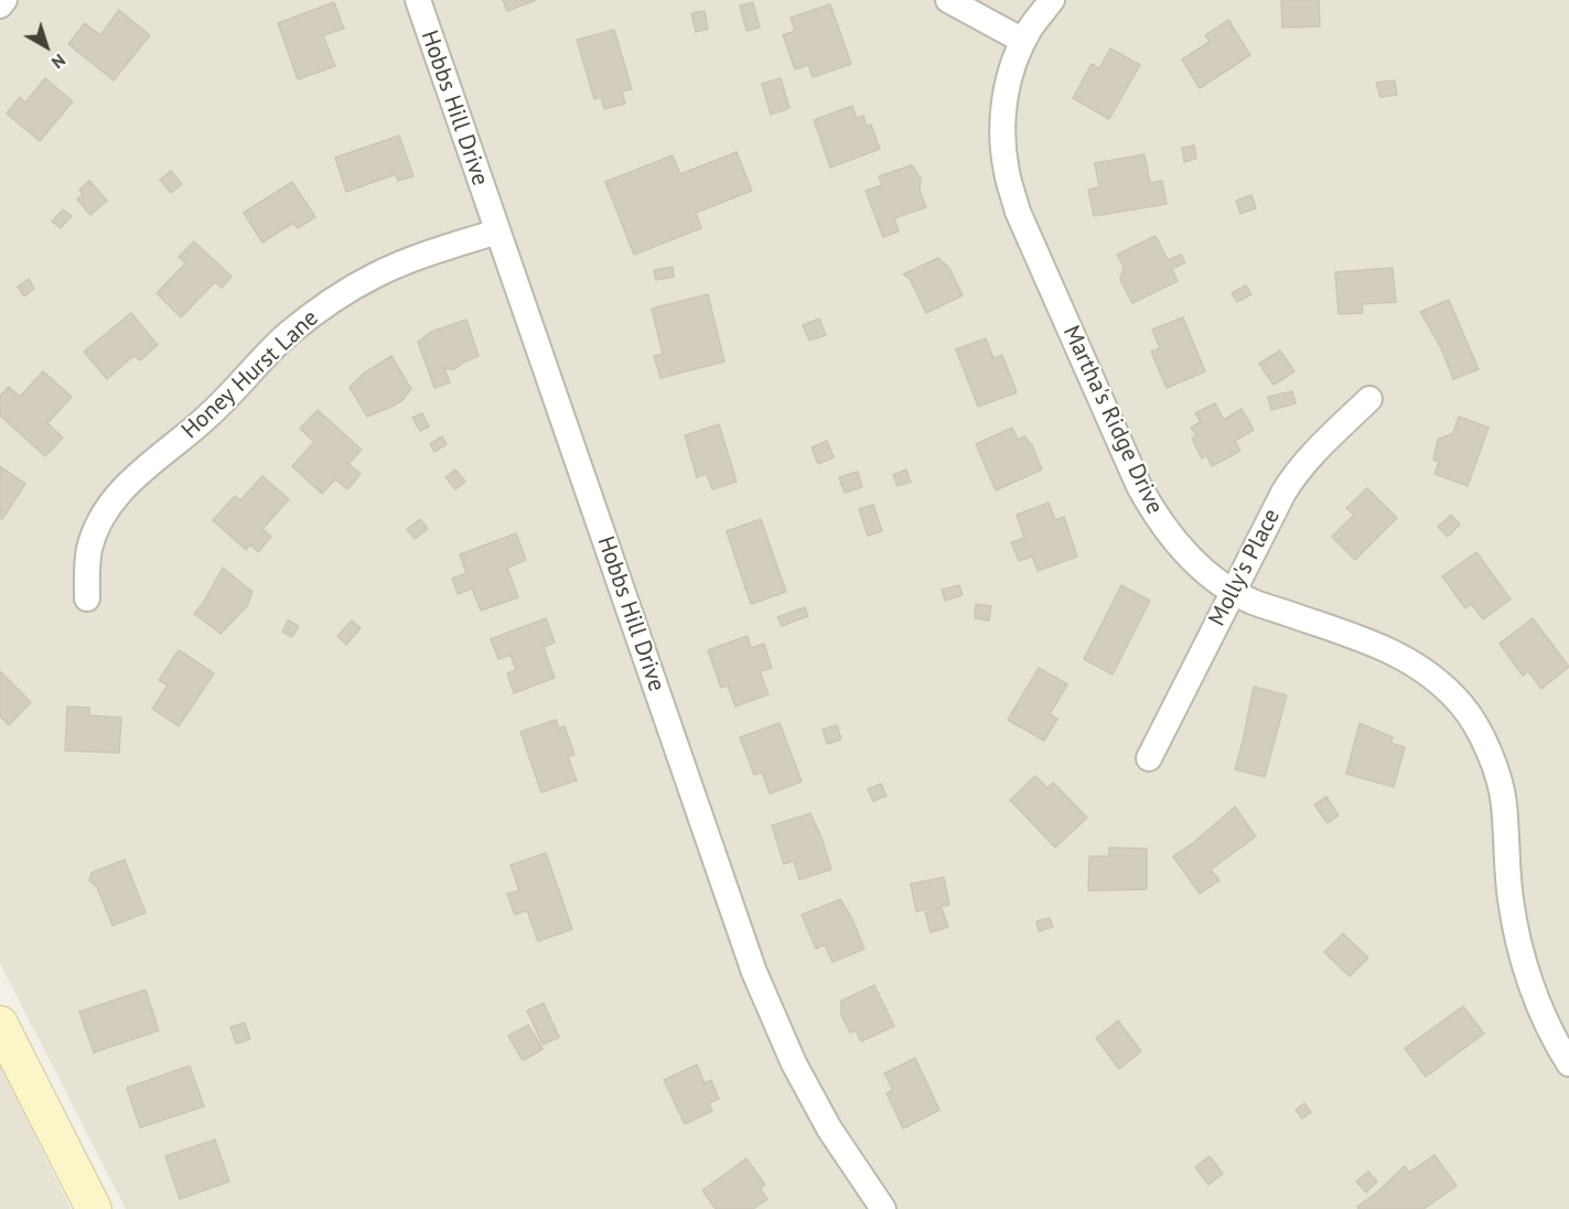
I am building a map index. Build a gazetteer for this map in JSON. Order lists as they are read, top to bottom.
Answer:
{
  "streets": {
    "street": [
      "Hobbs Hill Drive",
      "Honey Hurst Lane",
      "Martha's Ridge Drive",
      "Molly's Place"
    ]
  },
  "crossings": [
    ["Hobbs Hill Drive", "Honey Hurst Lane"],
    ["Martha's Ridge Drive", "Molly's Place"]
  ],
  "north": "bottom right"
}
